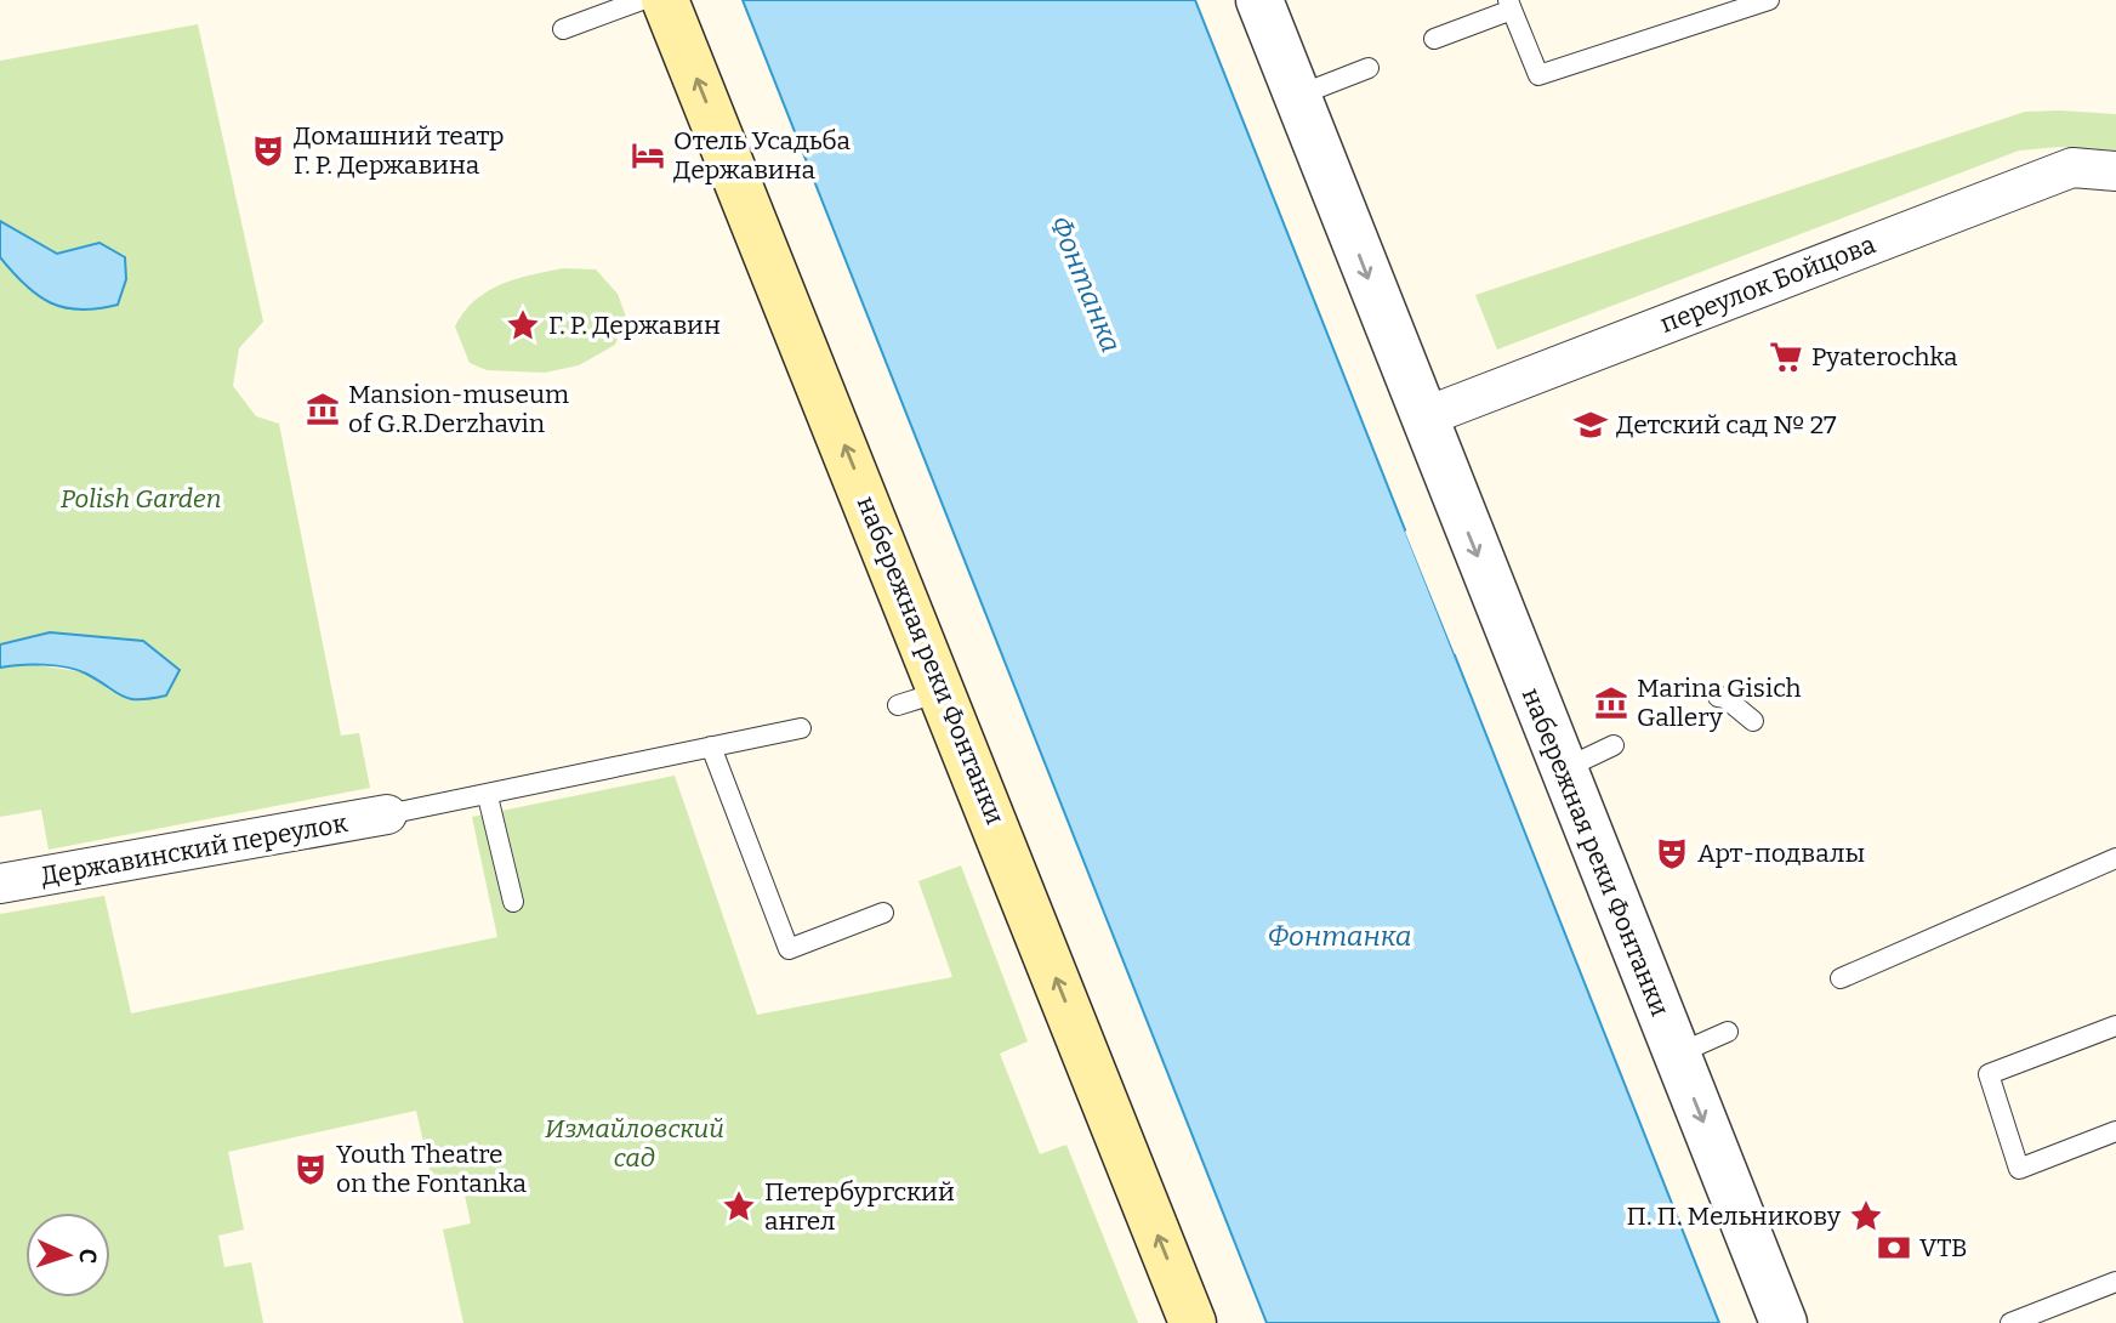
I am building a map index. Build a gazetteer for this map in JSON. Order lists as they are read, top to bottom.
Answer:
{
  "streets": {
    "main road": ["набережная реки Фонтанки"],
    "street": ["переулок Бойцова", "Державинский переулок"]
  },
  "crossings": [
    ["переулок Бойцова", "набережная реки Фонтанки"]
  ],
  "water": ["Фонтанка"],
  "parks": ["Polish Garden", "Измайловский сад"],
  "places": {
    "theatre": ["Домашний театр Г. Р. Державина", "Арт-подвалы", "Youth Theatre on the Fontanka"],
    "hotel": ["Отель Усадьба Державина"],
    "place": ["Г. Р. Державин", "Петербургский ангел", "П. П. Мельникову"],
    "supermarket": ["Pyaterochka"],
    "museum": ["Mansion-museum of G.R.Derzhavin", "Marina Gisich Gallery"],
    "school or university": ["Детский сад № 27"],
    "bank": ["VTB"]
  },
  "north": "right"
}
